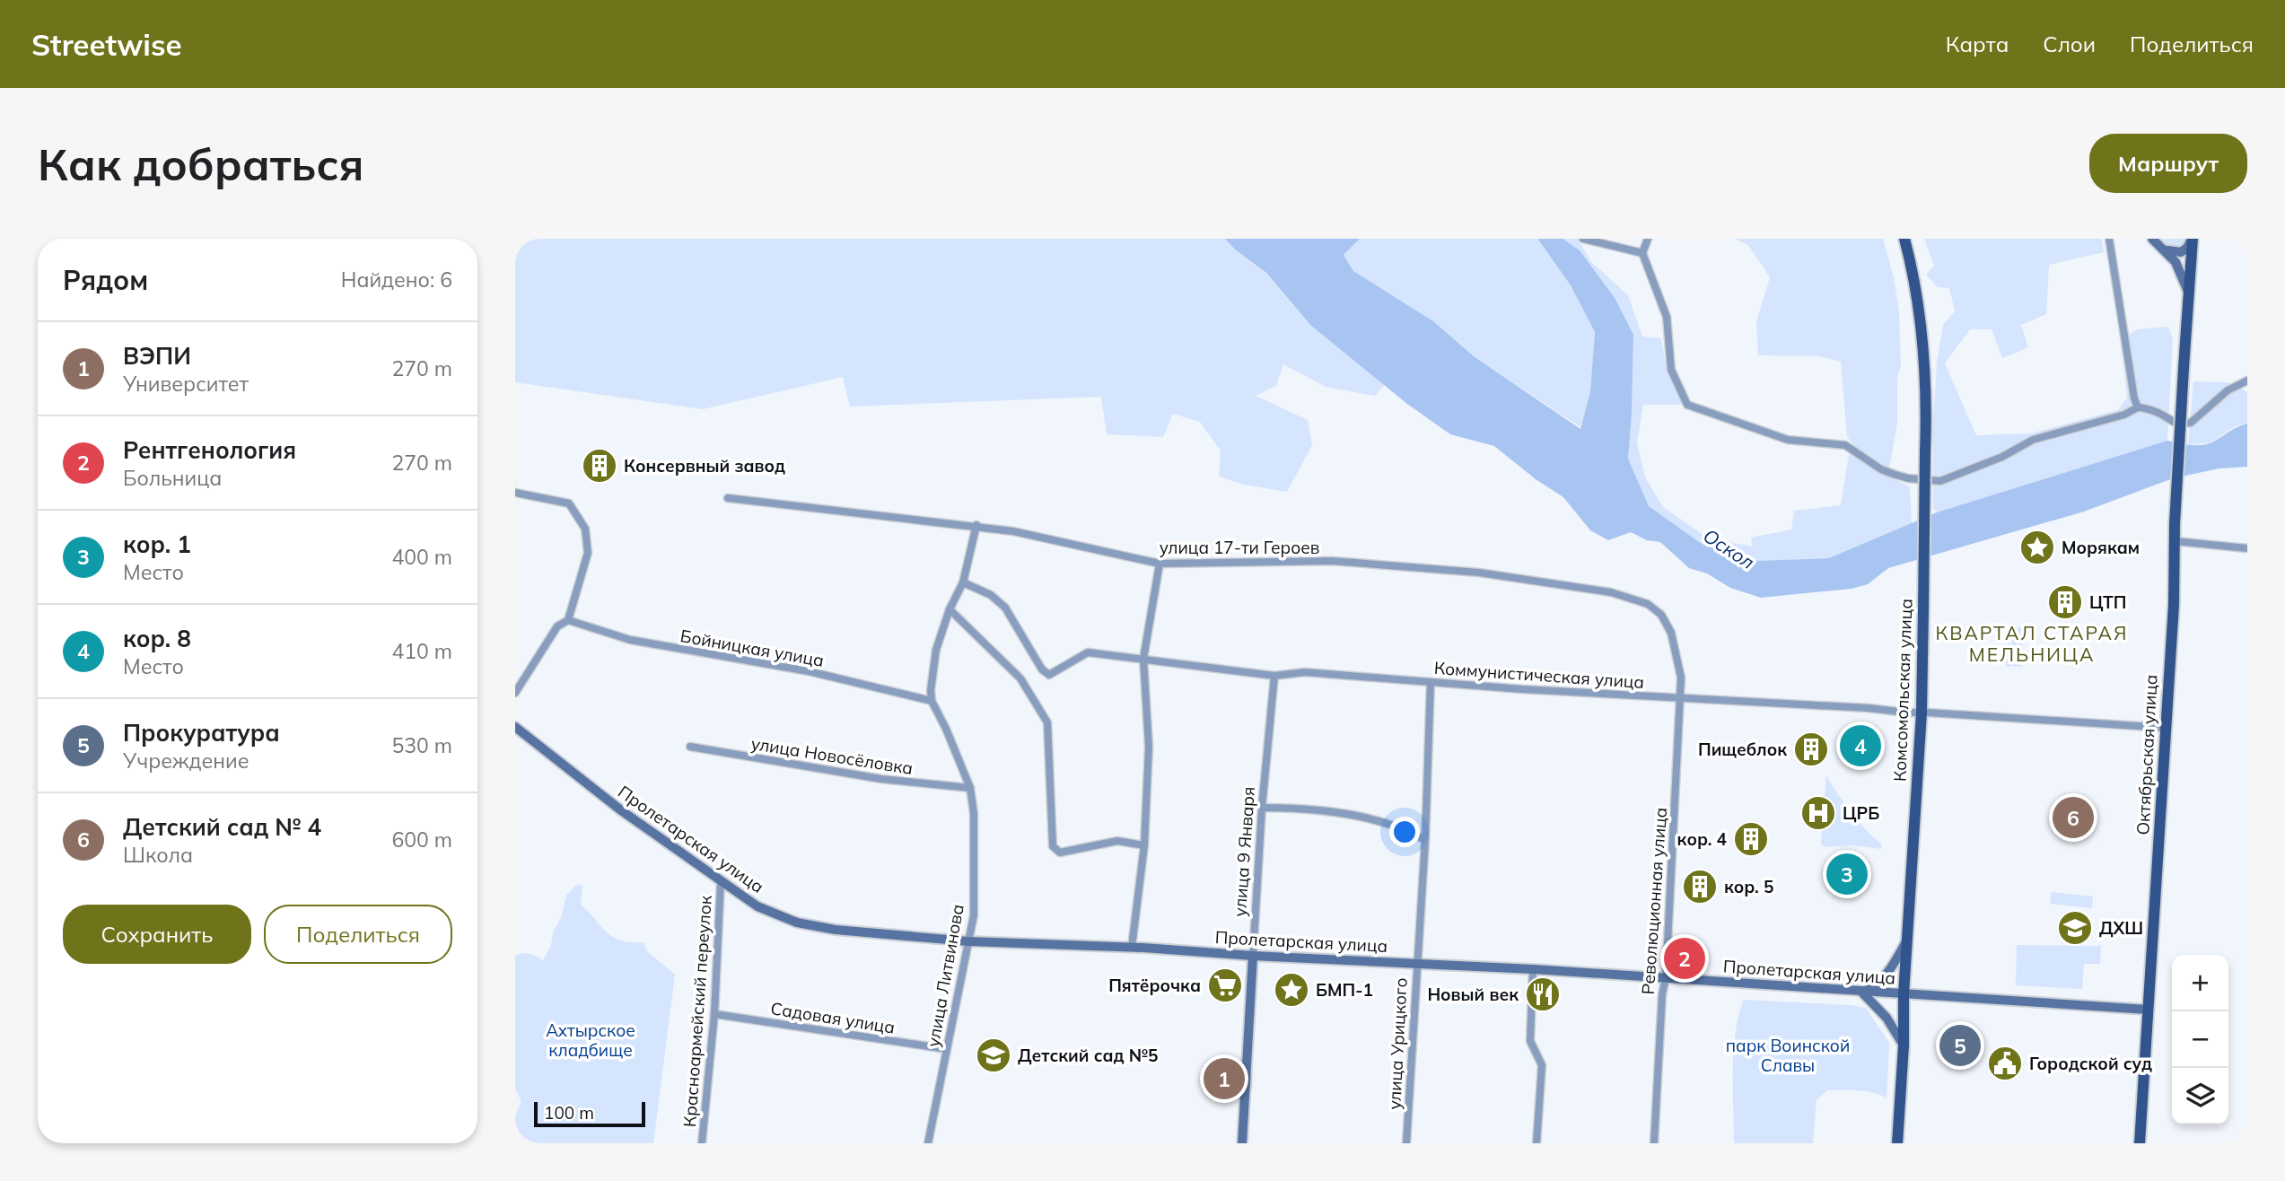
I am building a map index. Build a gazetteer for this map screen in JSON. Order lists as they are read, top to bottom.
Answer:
{
  "streets": {
    "main road": [
      "Комсомольская улица",
      "Октябрьская улица",
      "Пролетарская улица",
      "улица 9 Января"
    ],
    "street": [
      "улица 17-ти Героев",
      "Бойницкая улица",
      "Коммунистическая улица",
      "улица Новосёловка",
      "Революционная улица",
      "улица Литвинова",
      "Красноармейский переулок",
      "Садовая улица",
      "улица Урицкого"
    ]
  },
  "crossings": [
    ["улица 17-ти Героев", "Коммунистическая улица"],
    ["улица 17-ти Героев", "Революционная улица"],
    ["Бойницкая улица", "улица Литвинова"],
    ["Коммунистическая улица", "Комсомольская улица"],
    ["Коммунистическая улица", "Октябрьская улица"],
    ["Коммунистическая улица", "улица 9 Января"],
    ["Коммунистическая улица", "Революционная улица"],
    ["Коммунистическая улица", "улица Урицкого"],
    ["Комсомольская улица", "Пролетарская улица"],
    ["Октябрьская улица", "Пролетарская улица"],
    ["улица Новосёловка", "улица Литвинова"],
    ["Пролетарская улица", "улица 9 Января"],
    ["Пролетарская улица", "Революционная улица"],
    ["Пролетарская улица", "улица Литвинова"],
    ["Пролетарская улица", "Красноармейский переулок"],
    ["Пролетарская улица", "улица Урицкого"],
    ["улица Литвинова", "Садовая улица"],
    ["Красноармейский переулок", "Садовая улица"]
  ],
  "districts": ["КВАРТАЛ СТАРАЯ МЕЛЬНИЦА"],
  "water": ["Оскол"],
  "parks": ["Ахтырское кладбище", "парк Воинской Славы"],
  "places": {
    "building": [
      "Консервный завод",
      "ЦТП",
      "Пищеблок",
      "кор. 4",
      "кор. 5"
    ],
    "place": ["Морякам", "БМП-1"],
    "hospital": ["ЦРБ"],
    "school or university": ["ДХШ", "Детский сад №5"],
    "supermarket": ["Пятёрочка"],
    "restaurant": ["Новый век"],
    "public building": ["Городской суд"]
  },
  "scale_bar": "100 m",
  "page": {
    "header": "Streetwise",
    "nav": ["Карта", "Слои", "Поделиться"],
    "buttons": [
      "Маршрут",
      ["Сохранить", "Поделиться"]
    ],
    "title": "Как добраться",
    "heading": ["Рядом", "Найдено: 6"],
    "list": [
      {
        "mark": "1",
        "name": "ВЭПИ",
        "note": "Университет",
        "value": "270 m"
      },
      {
        "mark": "2",
        "name": "Рентгенология",
        "note": "Больница",
        "value": "270 m"
      },
      {
        "mark": "3",
        "name": "кор. 1",
        "note": "Место",
        "value": "400 m"
      },
      {
        "mark": "4",
        "name": "кор. 8",
        "note": "Место",
        "value": "410 m"
      },
      {
        "mark": "5",
        "name": "Прокуратура",
        "note": "Учреждение",
        "value": "530 m"
      },
      {
        "mark": "6",
        "name": "Детский сад № 4",
        "note": "Школа",
        "value": "600 m"
      }
    ],
    "pins": [
      "4",
      "6",
      "3",
      "2",
      "5",
      "1"
    ],
    "map_buttons": ["+", "−"],
    "scale": "100 m"
  }
}
